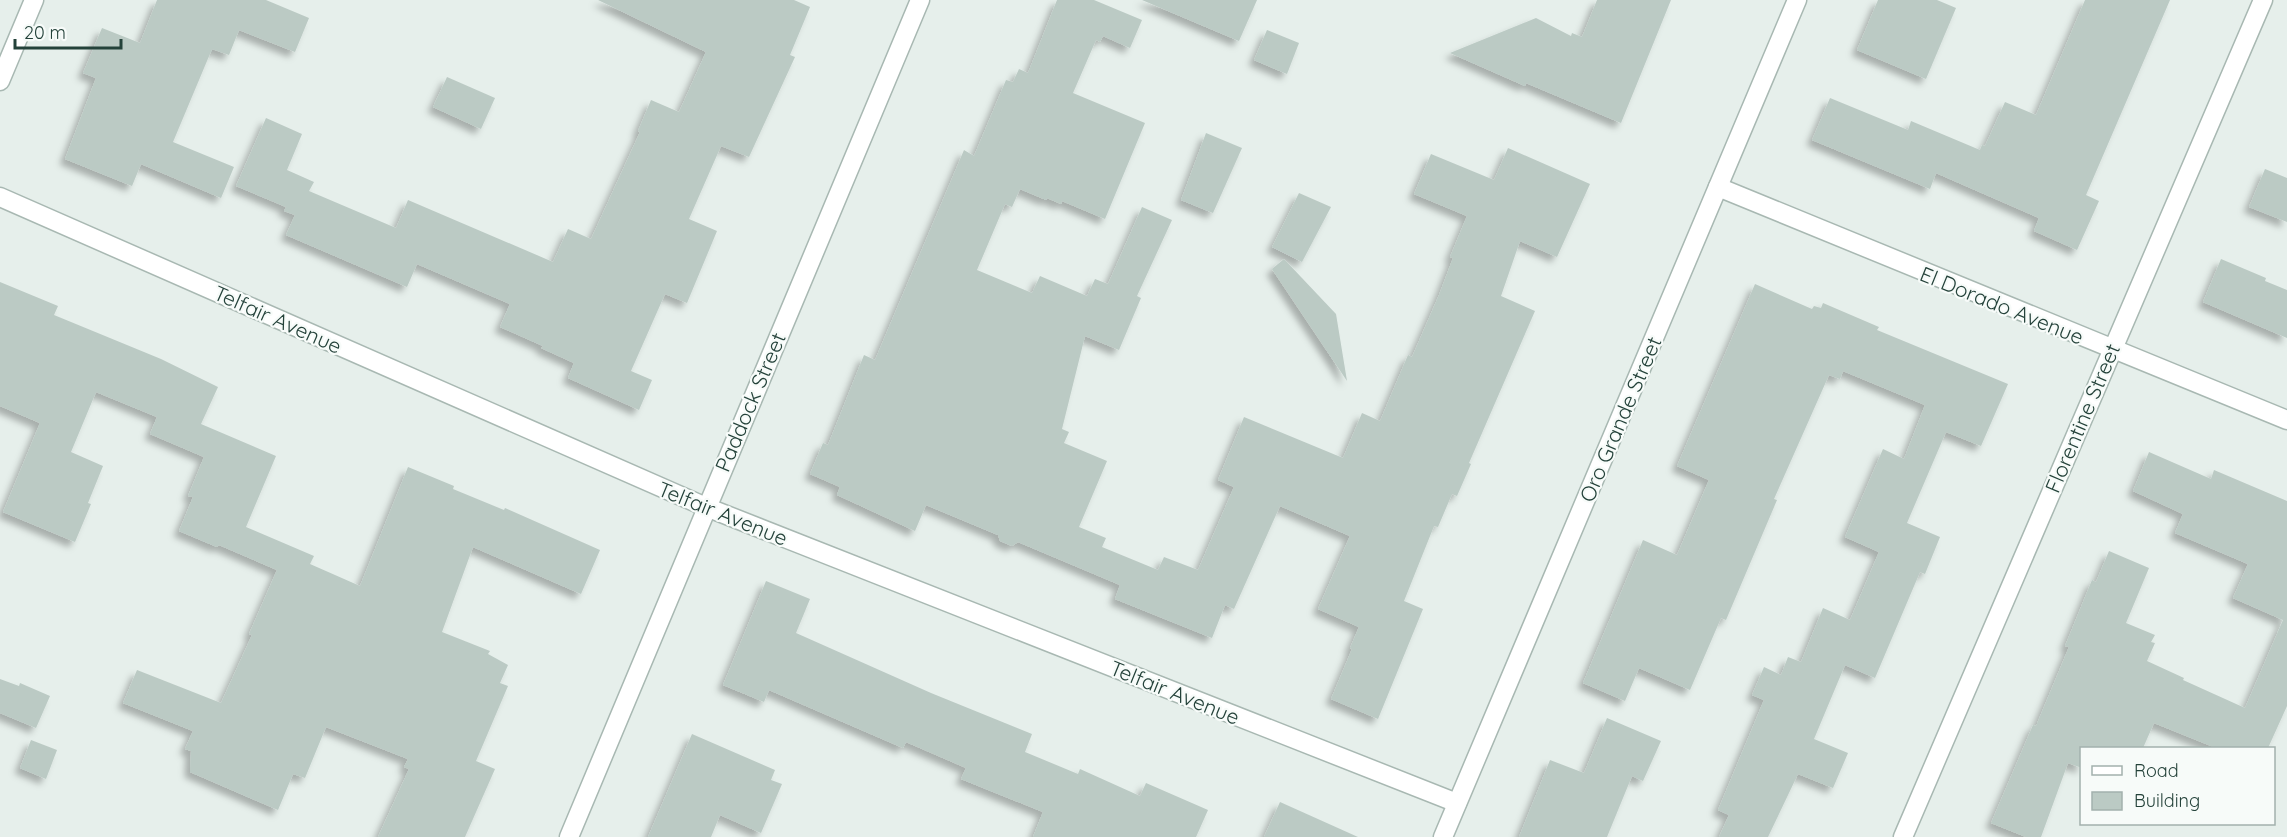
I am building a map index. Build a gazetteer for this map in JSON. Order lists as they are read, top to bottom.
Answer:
{
  "streets": {
    "street": [
      "El Dorado Avenue",
      "Telfair Avenue",
      "Paddock Street",
      "Florentine Street",
      "Oro Grande Street"
    ]
  },
  "crossings": [
    ["El Dorado Avenue", "Florentine Street"],
    ["El Dorado Avenue", "Oro Grande Street"],
    ["Telfair Avenue", "Paddock Street"],
    ["Telfair Avenue", "Oro Grande Street"]
  ],
  "legend": ["Road", "Building"],
  "scale_bar": "20 m"
}
